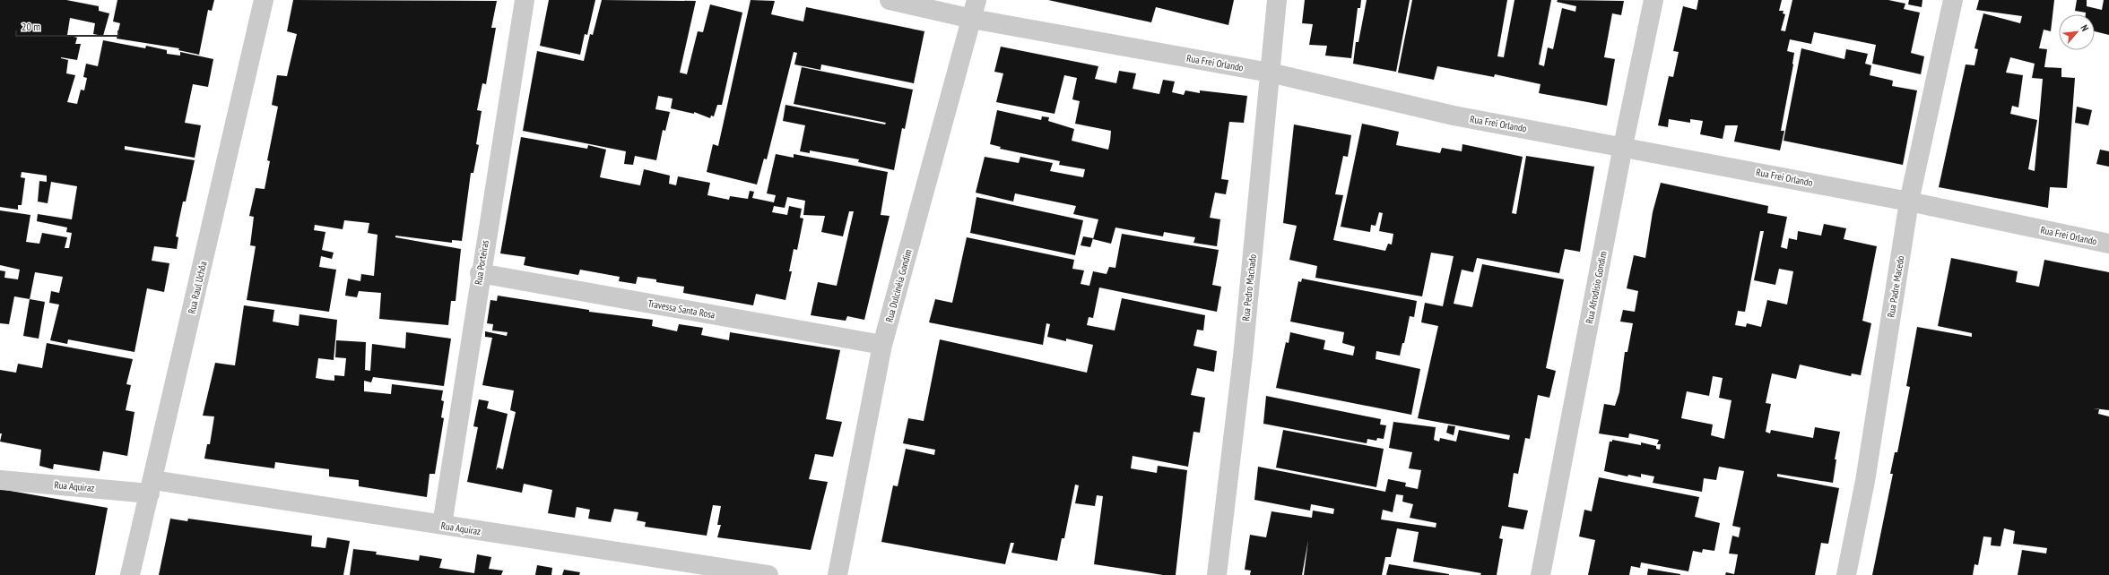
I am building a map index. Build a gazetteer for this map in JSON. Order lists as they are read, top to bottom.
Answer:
{
  "streets": {
    "street": [
      "Rua Frei Orlando",
      "Rua Porteiras",
      "Rua Dulcinéia Gondim",
      "Rua Padre Macedo",
      "Rua Raul Uchôa",
      "Rua Pedro Machado",
      "Rua Afrodísio Gondim",
      "Travessa Santa Rosa",
      "Rua Aquiraz"
    ]
  },
  "crossings": [
    ["Rua Frei Orlando", "Rua Dulcinéia Gondim"],
    ["Rua Frei Orlando", "Rua Padre Macedo"],
    ["Rua Frei Orlando", "Rua Pedro Machado"],
    ["Rua Frei Orlando", "Rua Afrodísio Gondim"],
    ["Rua Porteiras", "Travessa Santa Rosa"],
    ["Rua Porteiras", "Rua Aquiraz"],
    ["Rua Dulcinéia Gondim", "Travessa Santa Rosa"],
    ["Rua Raul Uchôa", "Rua Aquiraz"]
  ],
  "scale_bar": "20 m",
  "north": "top right"
}
